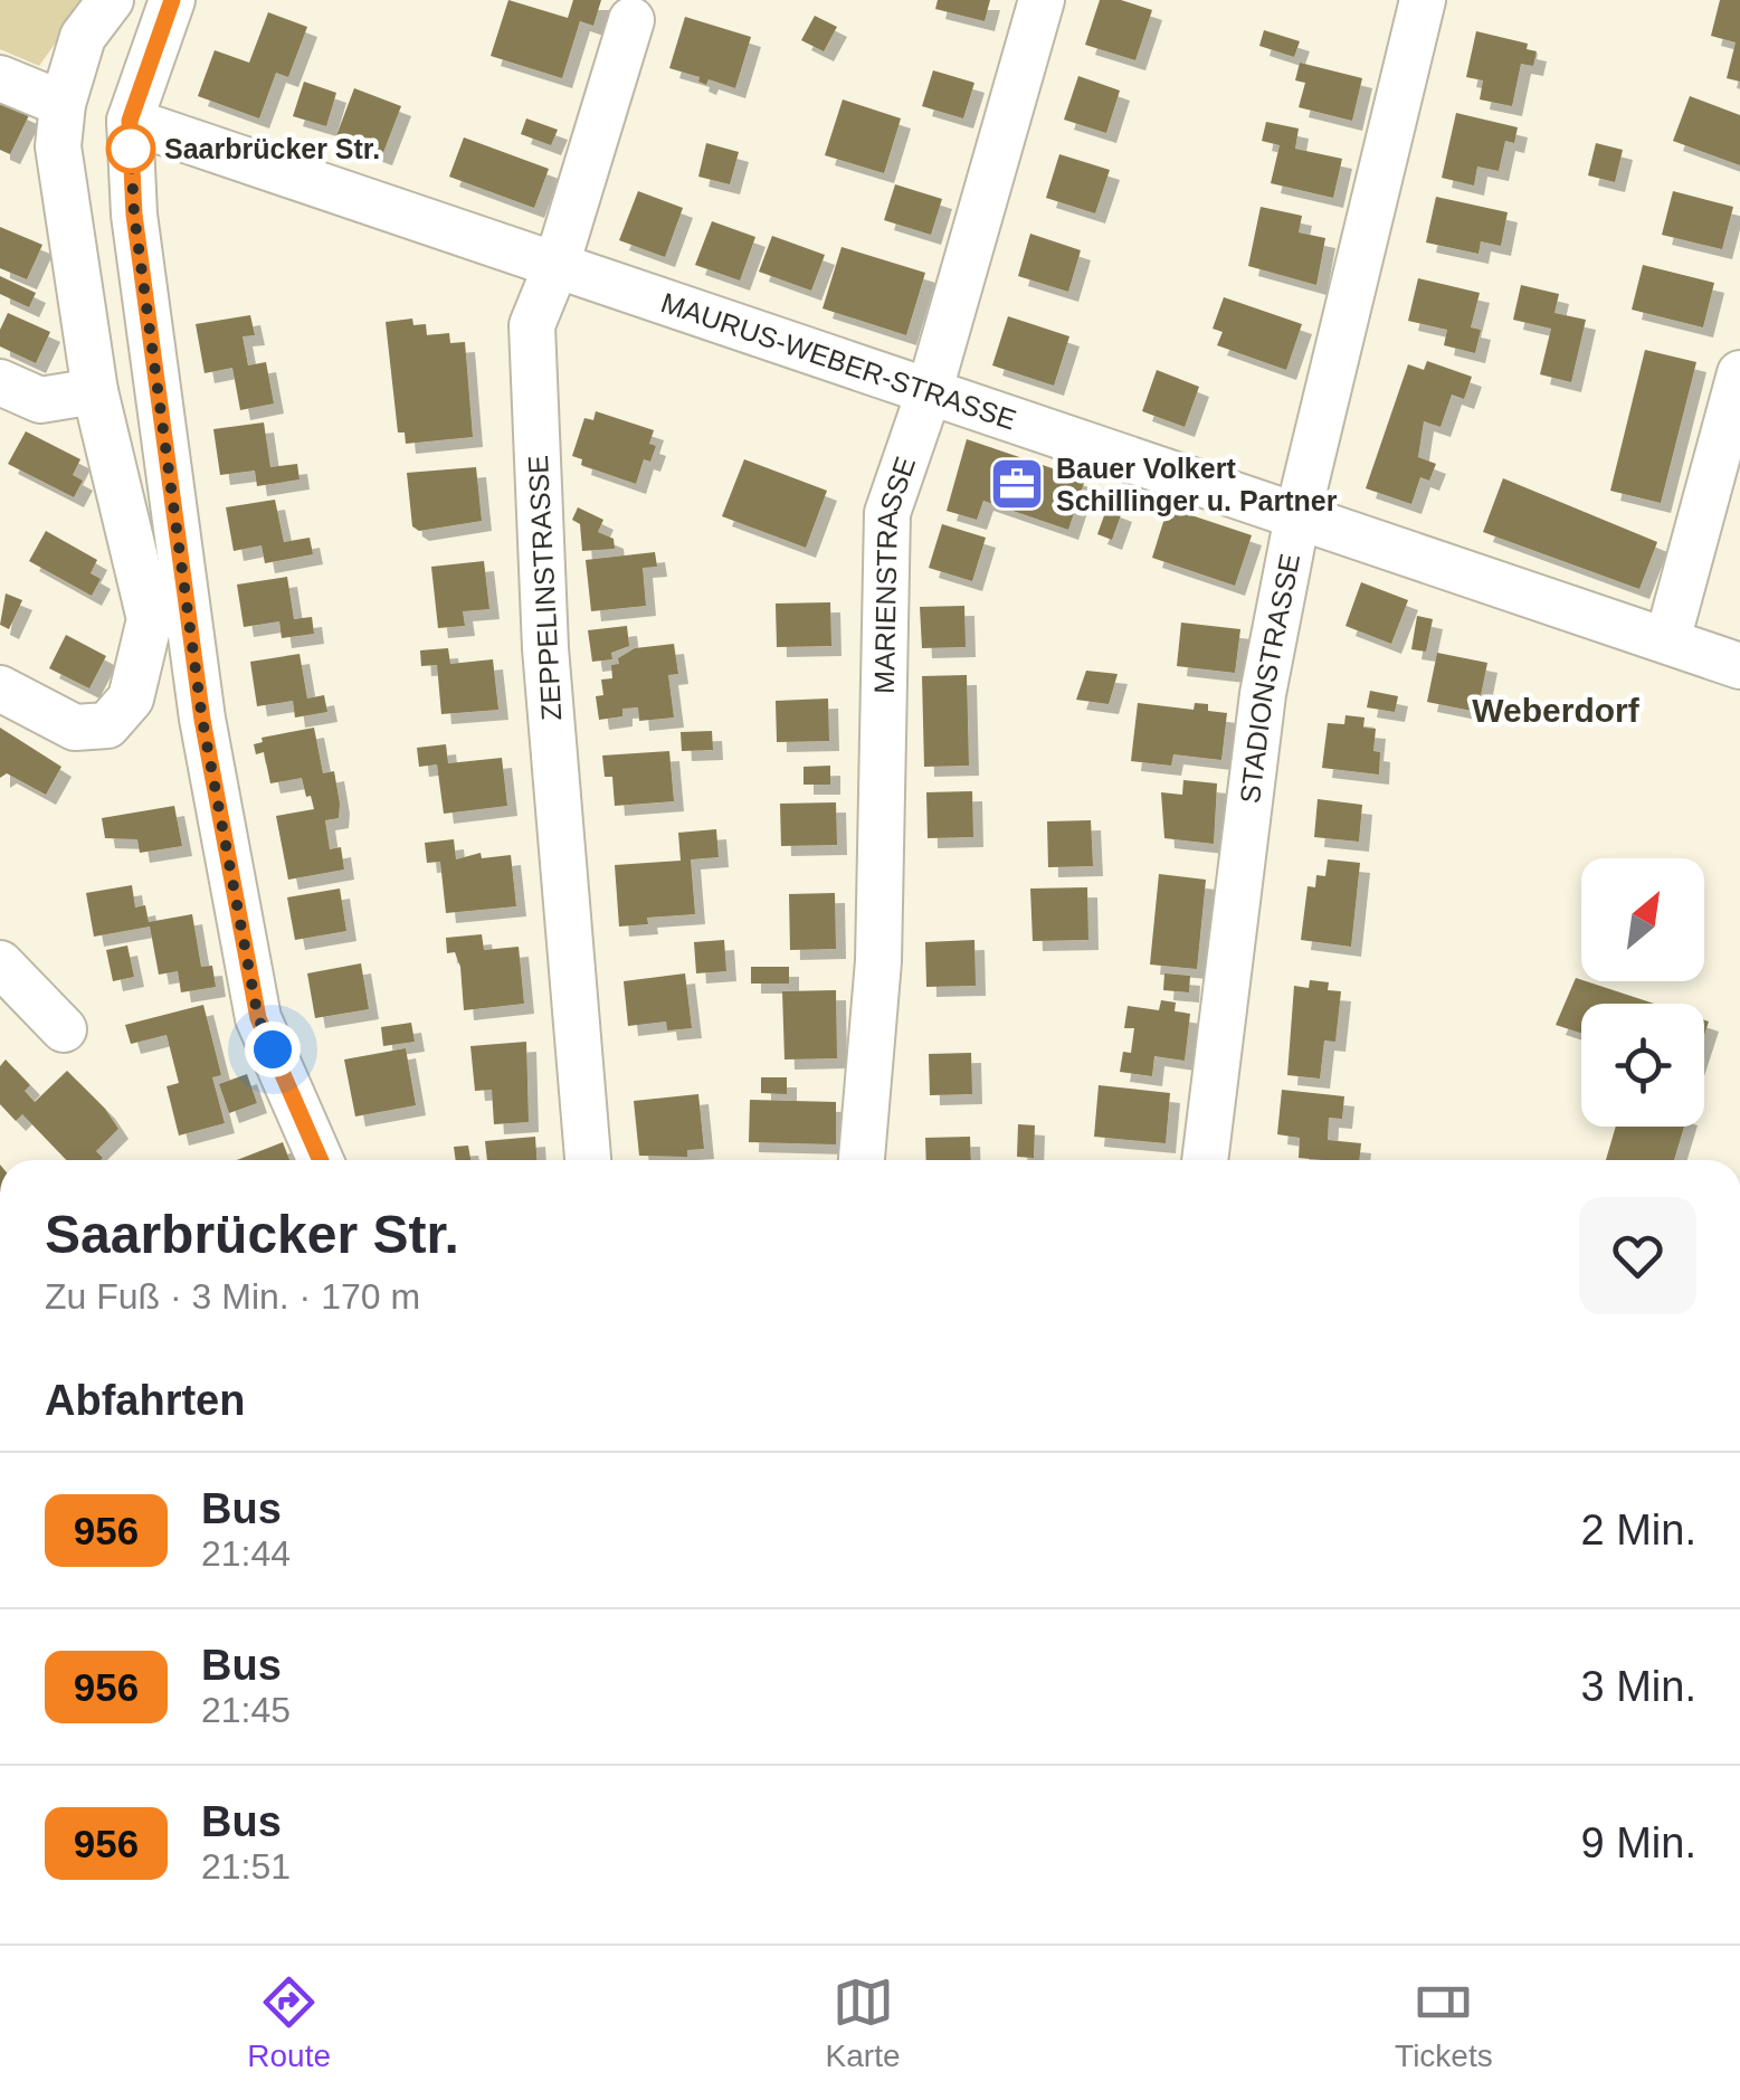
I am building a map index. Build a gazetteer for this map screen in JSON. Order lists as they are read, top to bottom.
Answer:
{
  "streets": {
    "street": [
      "MAURUS-WEBER-STRASSE",
      "MARIENSTRASSE",
      "ZEPPELINSTRASSE",
      "STADIONSTRASSE"
    ]
  },
  "crossings": [
    ["MAURUS-WEBER-STRASSE", "MARIENSTRASSE"],
    ["MAURUS-WEBER-STRASSE", "ZEPPELINSTRASSE"],
    ["MAURUS-WEBER-STRASSE", "STADIONSTRASSE"]
  ],
  "districts": ["Weberdorf"],
  "places": {
    "other": ["Saarbrücker Str."],
    "office": ["Bauer Volkert Schillinger u. Partner"]
  },
  "lines": ["bus line 956"],
  "north": "top right",
  "page": {
    "heading": [
      ["Saarbrücker Str.", "Zu Fuß · 3 Min. · 170 m"],
      "Abfahrten"
    ],
    "list": [
      {
        "mark": "956",
        "name": "Bus",
        "note": "21:44",
        "value": "2 Min."
      },
      {
        "mark": "956",
        "name": "Bus",
        "note": "21:45",
        "value": "3 Min."
      },
      {
        "mark": "956",
        "name": "Bus",
        "note": "21:51",
        "value": "9 Min."
      }
    ],
    "tabs": ["Route", "Karte", "Tickets"]
  }
}
